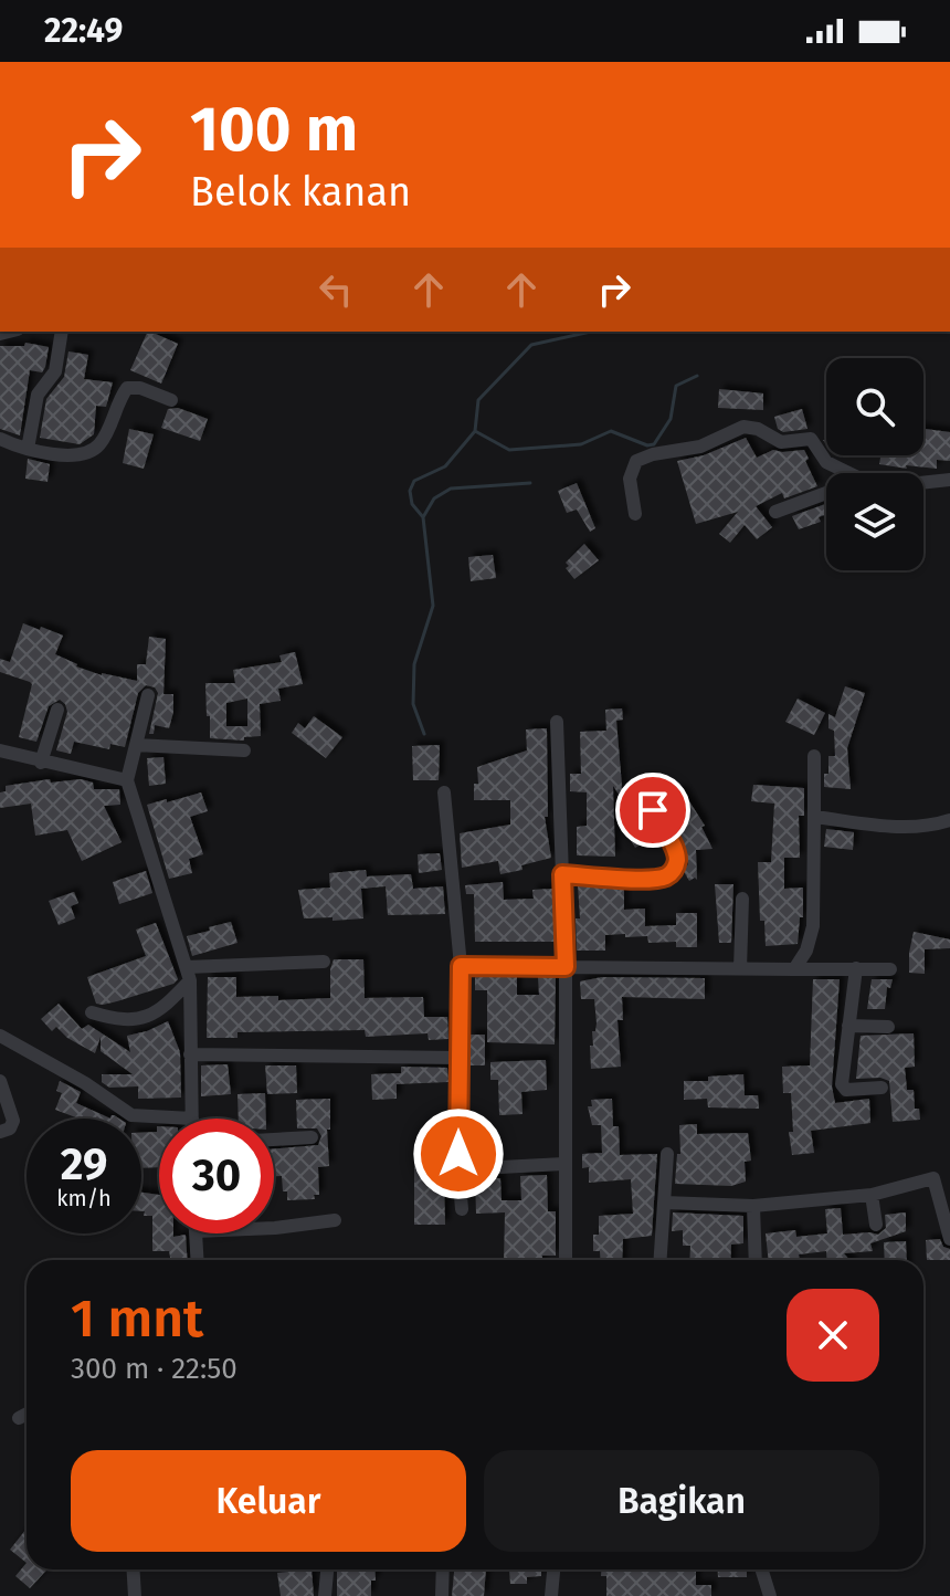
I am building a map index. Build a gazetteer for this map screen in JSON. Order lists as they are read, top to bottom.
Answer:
{
  "page": {
    "status": "22:49",
    "turn": ["100 m", "Belok kanan"],
    "speed": "29 km/h",
    "limit": "30",
    "heading": ["1 mnt", "300 m · 22:50"],
    "buttons": ["Keluar", "Bagikan"]
  }
}
